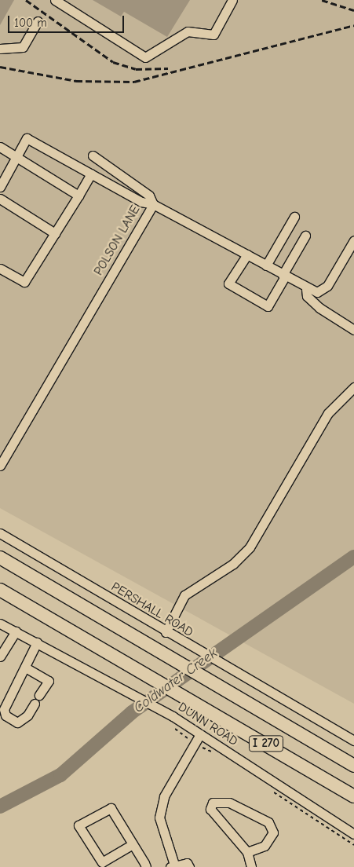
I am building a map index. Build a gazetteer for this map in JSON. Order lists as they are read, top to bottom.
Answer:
{
  "streets": {
    "highway": ["I 270"],
    "street": ["POLSON LANE", "PERSHALL ROAD", "DUNN ROAD"]
  },
  "water": ["Coldwater Creek"],
  "scale_bar": "100 m"
}
